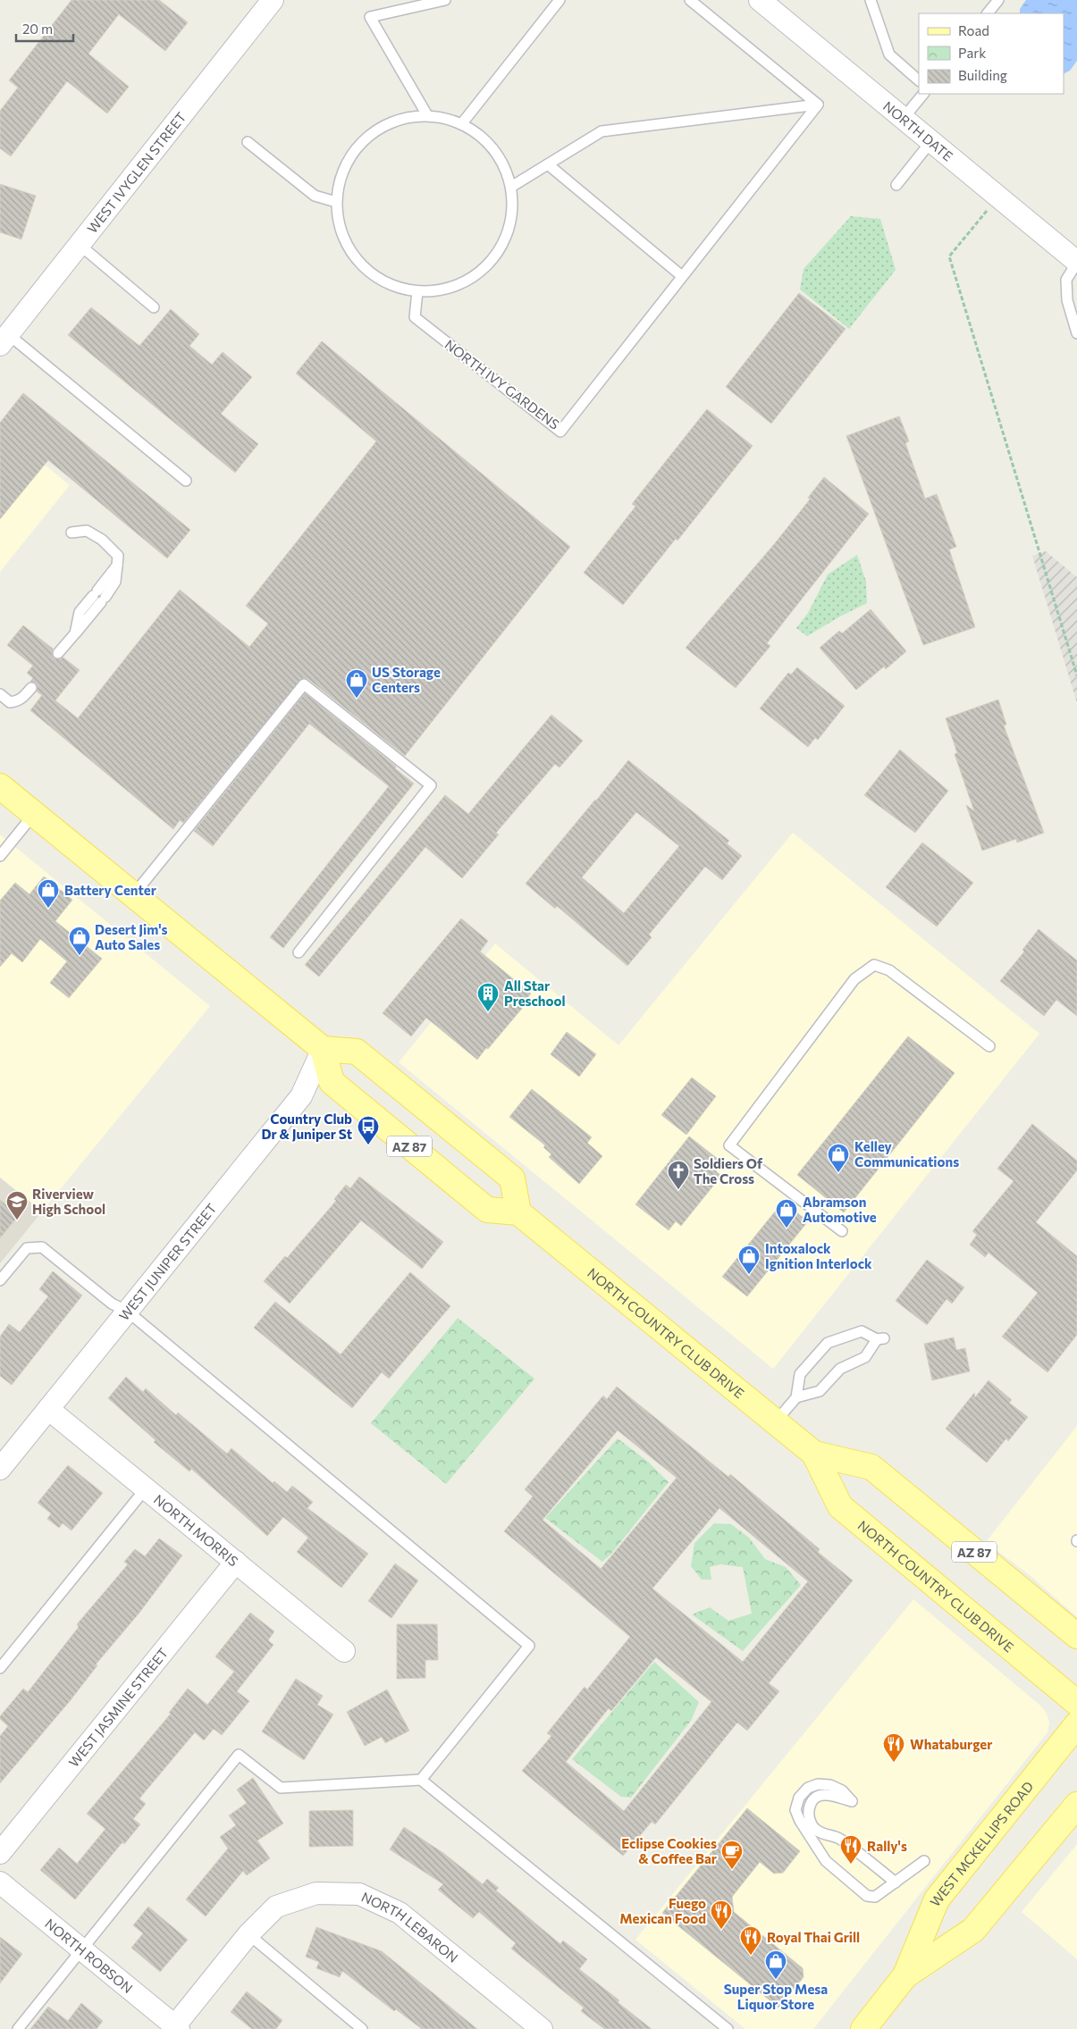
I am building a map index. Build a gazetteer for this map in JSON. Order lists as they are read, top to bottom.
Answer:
{
  "streets": {
    "main road": ["AZ 87", "NORTH COUNTRY CLUB DRIVE", "WEST MCKELLIPS ROAD"],
    "street": [
      "NORTH DATE",
      "WEST IVYGLEN STREET",
      "WEST JUNIPER STREET",
      "NORTH MORRIS",
      "WEST JASMINE STREET",
      "NORTH LEBARON",
      "NORTH ROBSON"
    ],
    "lane": ["NORTH IVY GARDENS"]
  },
  "crossings": [
    ["AZ 87", "WEST JUNIPER STREET"],
    ["AZ 87", "NORTH COUNTRY CLUB DRIVE"],
    ["WEST JUNIPER STREET", "NORTH MORRIS"],
    ["NORTH MORRIS", "WEST JASMINE STREET"],
    ["NORTH LEBARON", "NORTH ROBSON"]
  ],
  "places": {
    "shop": [
      "US Storage Centers",
      "Battery Center",
      "Desert Jim's Auto Sales",
      "Kelley Communications",
      "Abramson Automotive",
      "Intoxalock Ignition Interlock",
      "Super Stop Mesa Liquor Store"
    ],
    "building": ["All Star Preschool"],
    "bus stop": ["Country Club Dr & Juniper St"],
    "church": ["Soldiers Of The Cross"],
    "school or university": ["Riverview High School"],
    "restaurant": [
      "Whataburger",
      "Rally's",
      "Fuego Mexican Food",
      "Royal Thai Grill"
    ],
    "cafe": ["Eclipse Cookies & Coffee Bar"]
  },
  "legend": ["Road", "Park", "Building"],
  "scale_bar": "20 m"
}
